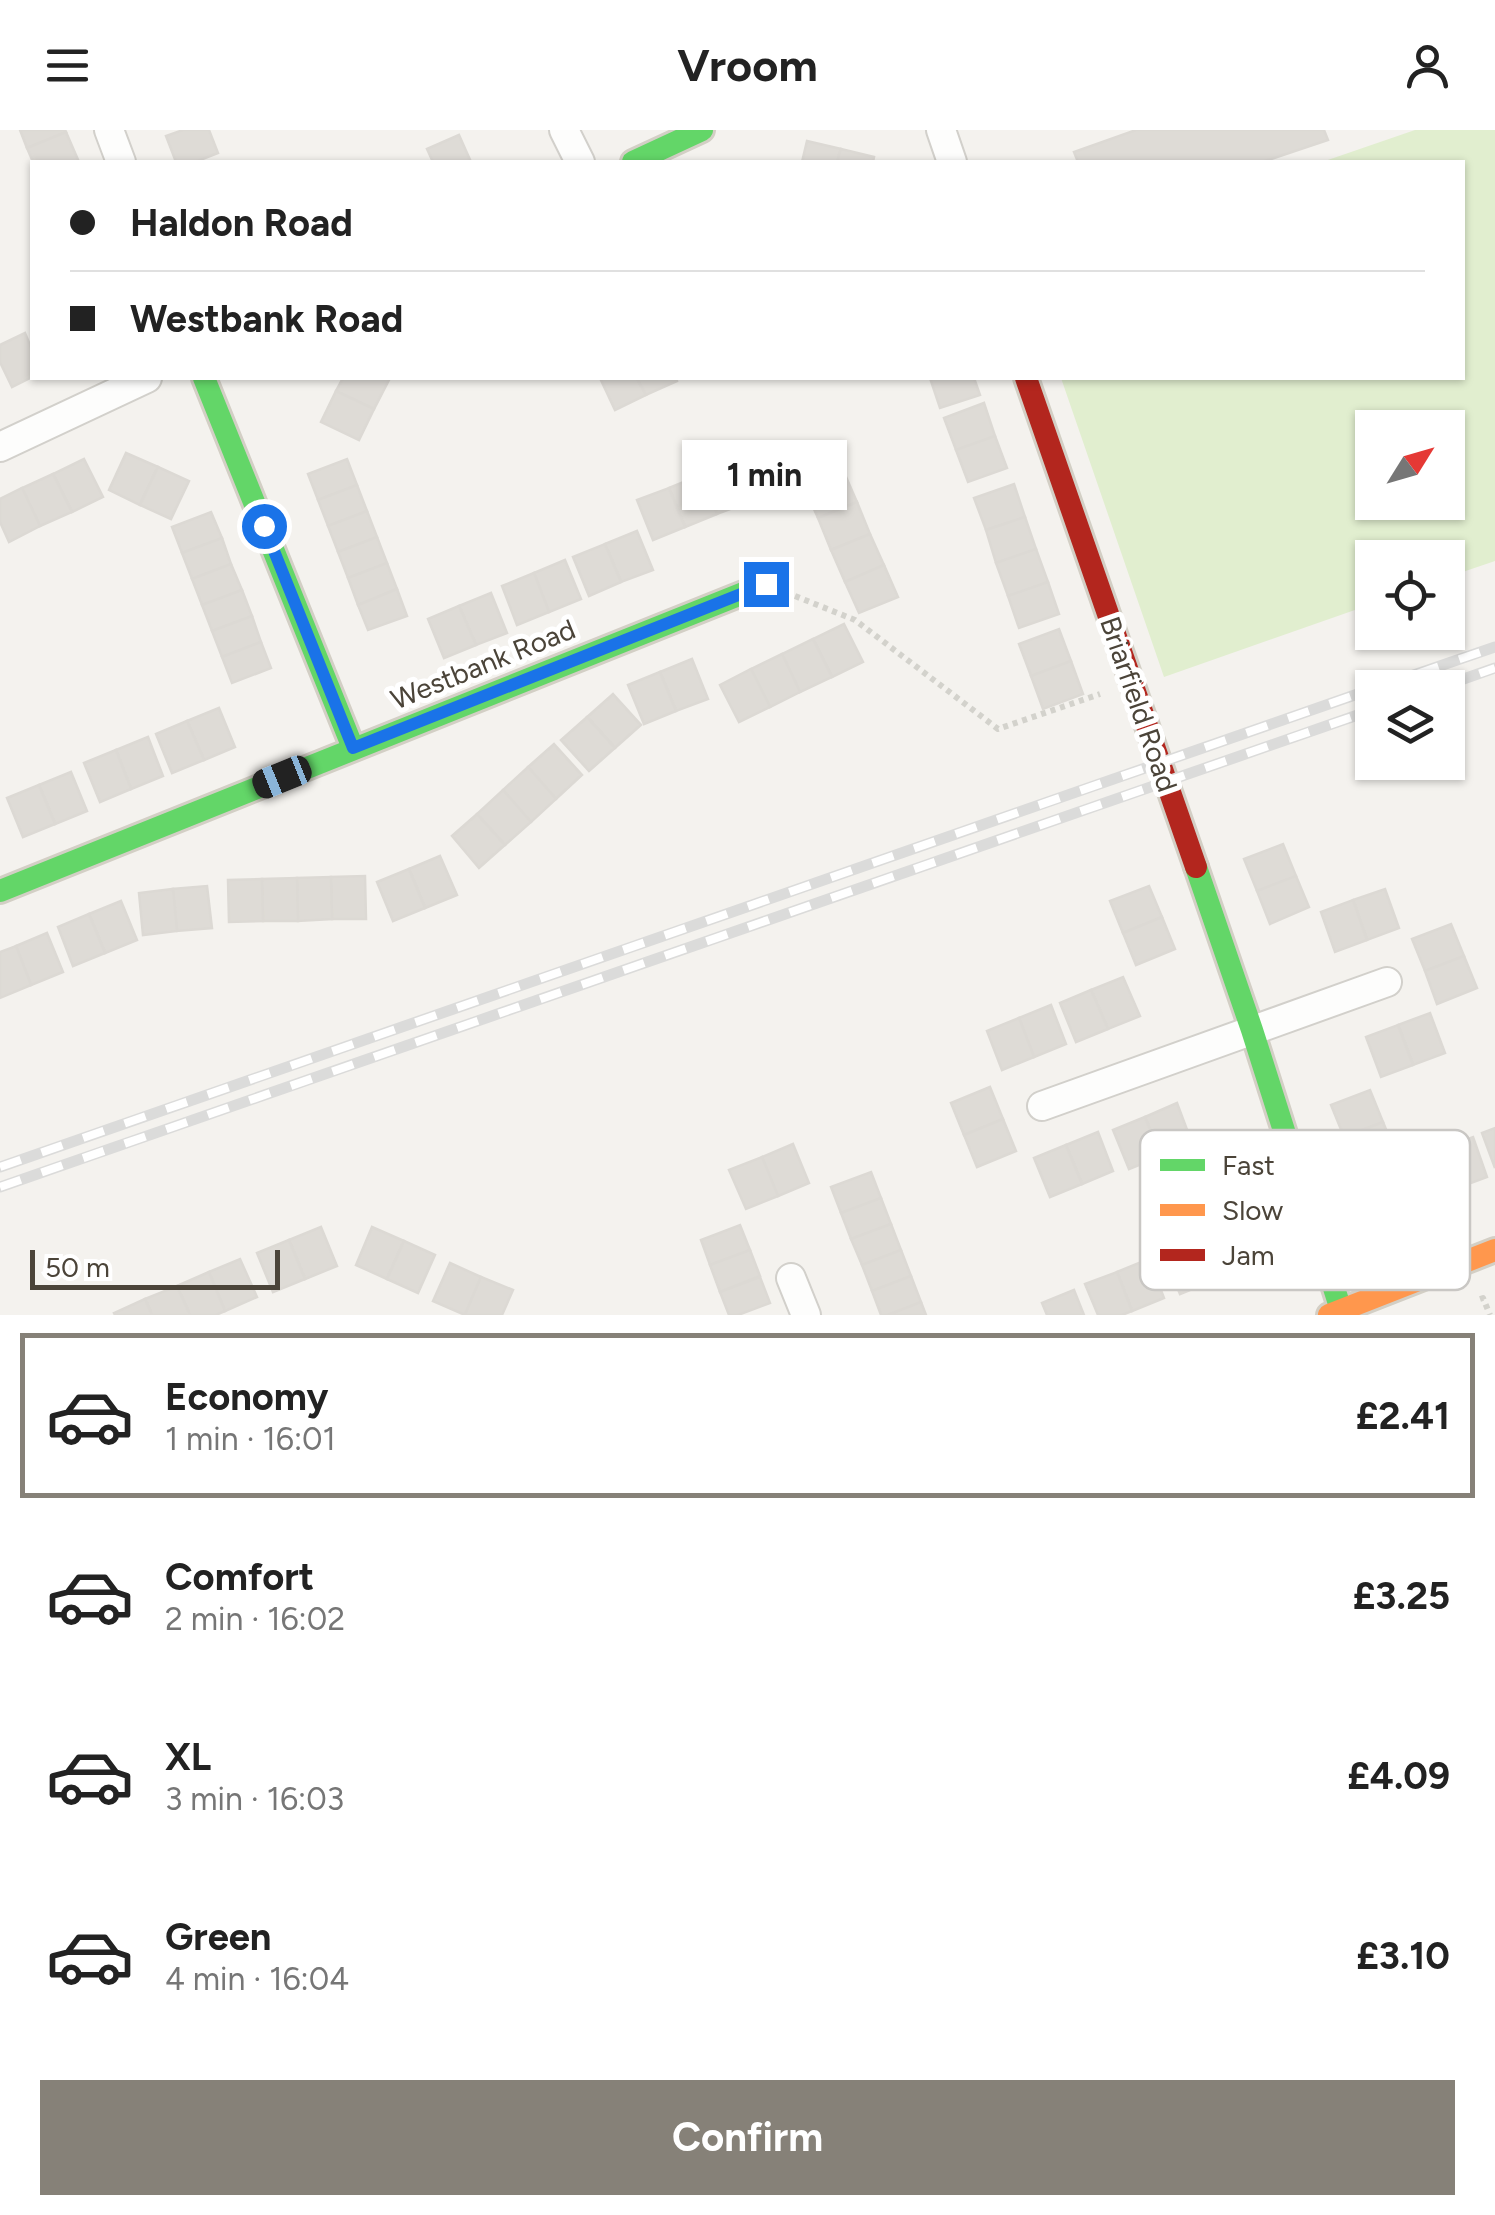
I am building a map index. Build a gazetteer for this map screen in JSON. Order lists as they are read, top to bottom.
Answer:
{
  "streets": {
    "main road": ["Westbank Road", "Briarfield Road"]
  },
  "legend": ["Fast", "Slow", "Jam"],
  "scale_bar": "50 m",
  "north": "top right",
  "page": {
    "header": "Vroom",
    "banner": ["Haldon Road", "Westbank Road"],
    "bubble": "1 min",
    "scale": "50 m",
    "list": [
      {
        "name": "Economy",
        "note": "1 min · 16:01",
        "value": "£2.41"
      },
      {
        "name": "Comfort",
        "note": "2 min · 16:02",
        "value": "£3.25"
      },
      {
        "name": "XL",
        "note": "3 min · 16:03",
        "value": "£4.09"
      },
      {
        "name": "Green",
        "note": "4 min · 16:04",
        "value": "£3.10"
      }
    ],
    "buttons": "Confirm"
  }
}
